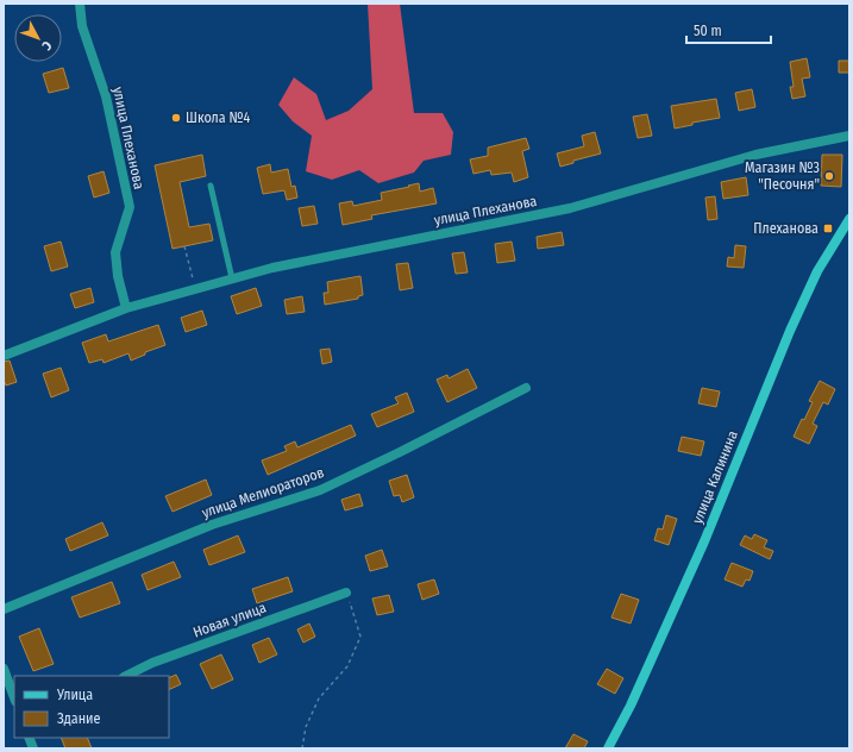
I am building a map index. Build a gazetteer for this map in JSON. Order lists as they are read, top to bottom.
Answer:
{
  "streets": {
    "main road": ["улица Калинина"],
    "street": ["улица Плеханова", "улица Мелиораторов", "Новая улица"]
  },
  "places": {
    "other": ["Школа №4", "Магазин №3 \"Песочня\""],
    "transit": ["Плеханова"]
  },
  "legend": ["Улица", "Здание"],
  "scale_bar": "50 m",
  "north": "bottom right"
}
